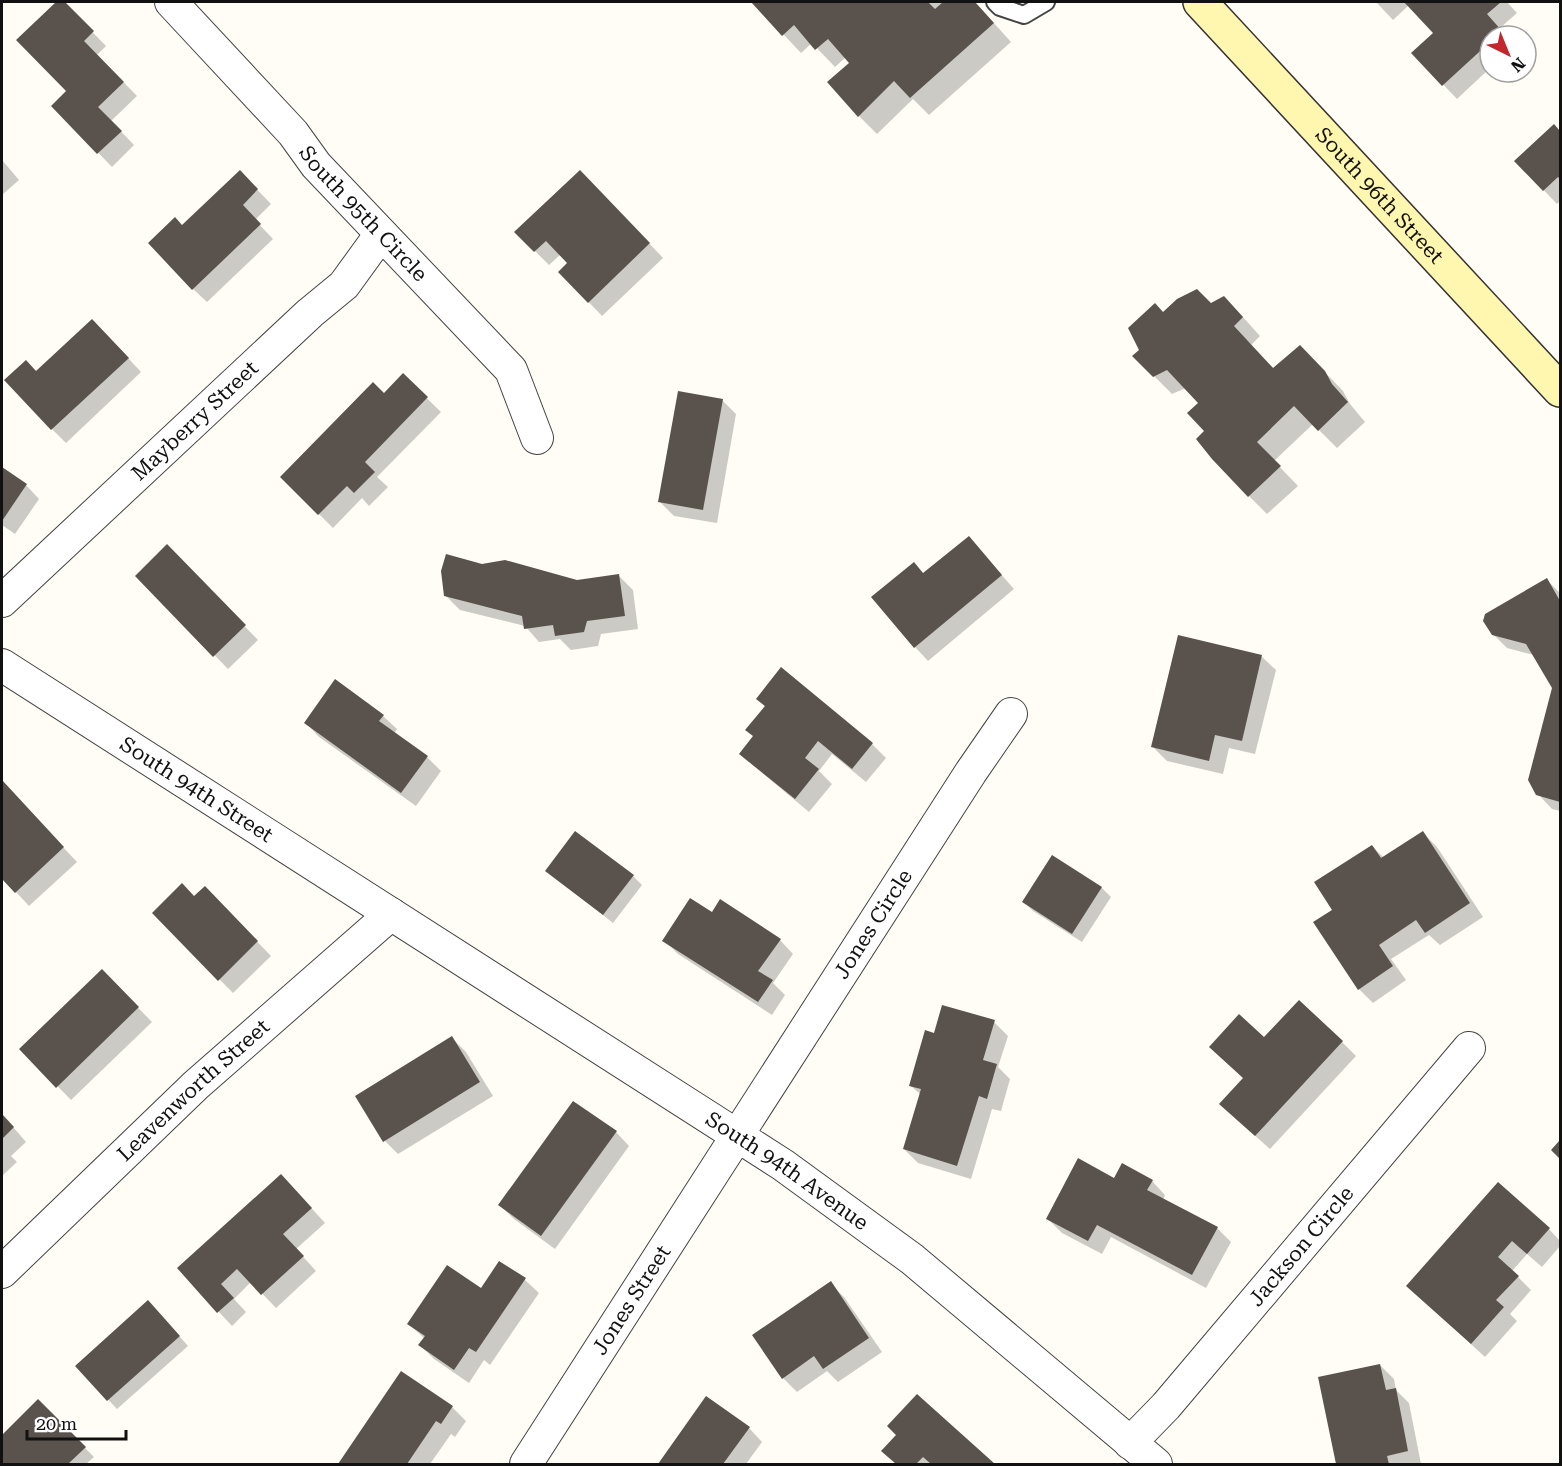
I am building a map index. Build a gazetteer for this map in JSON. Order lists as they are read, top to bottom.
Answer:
{
  "streets": {
    "street": [
      "South 96th Street",
      "South 95th Circle",
      "Mayberry Street",
      "South 94th Street",
      "Jones Circle",
      "Leavenworth Street",
      "South 94th Avenue",
      "Jackson Circle",
      "Jones Street"
    ]
  },
  "crossings": [
    ["South 95th Circle", "Mayberry Street"],
    ["South 94th Street", "Leavenworth Street"],
    ["South 94th Street", "South 94th Avenue"],
    ["Jones Circle", "South 94th Avenue"],
    ["Jones Circle", "Jones Street"],
    ["Leavenworth Street", "South 94th Avenue"],
    ["South 94th Avenue", "Jackson Circle"],
    ["South 94th Avenue", "Jones Street"]
  ],
  "scale_bar": "20 m",
  "north": "bottom right"
}
